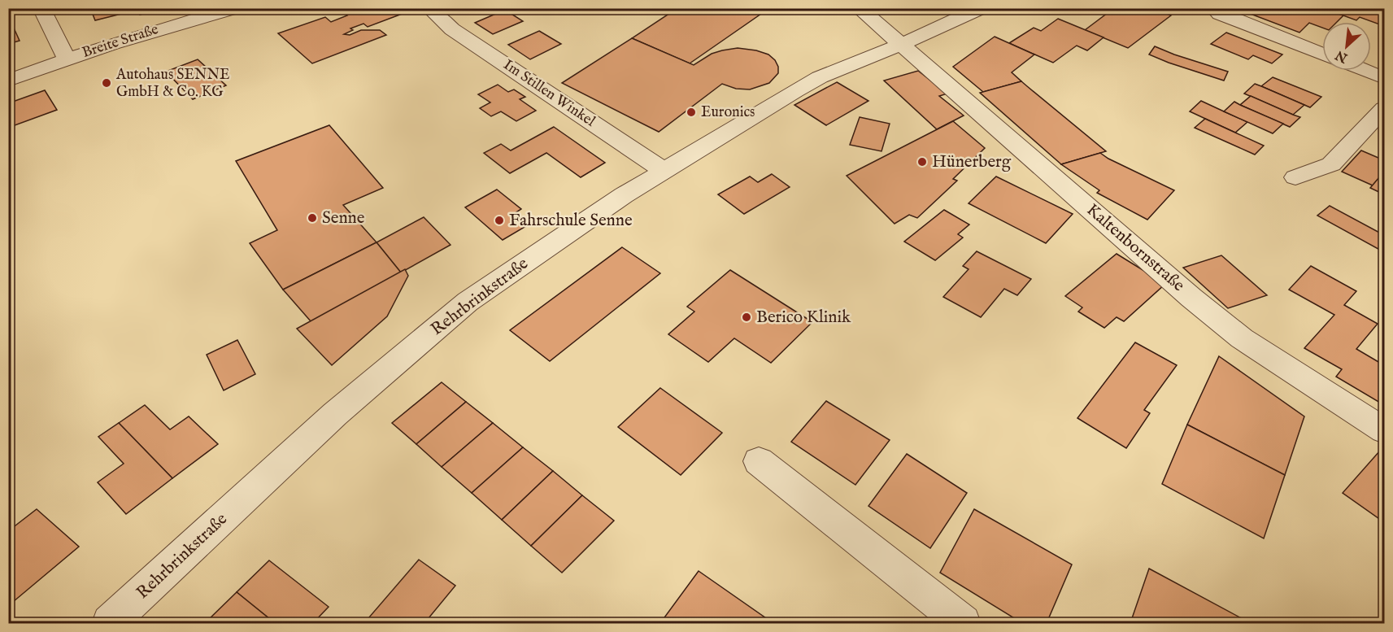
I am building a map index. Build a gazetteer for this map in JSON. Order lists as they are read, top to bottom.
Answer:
{
  "streets": {
    "street": [
      "Breite Straße",
      "Im Stillen Winkel",
      "Kaltenbornstraße",
      "Rehrbrinkstraße"
    ]
  },
  "crossings": [
    ["Im Stillen Winkel", "Rehrbrinkstraße"],
    ["Kaltenbornstraße", "Rehrbrinkstraße"]
  ],
  "places": [
    "Autohaus SENNE GmbH & Co. KG",
    "Euronics",
    "Hünerberg",
    "Senne",
    "Fahrschule Senne",
    "Berico Klinik"
  ],
  "north": "bottom left"
}
